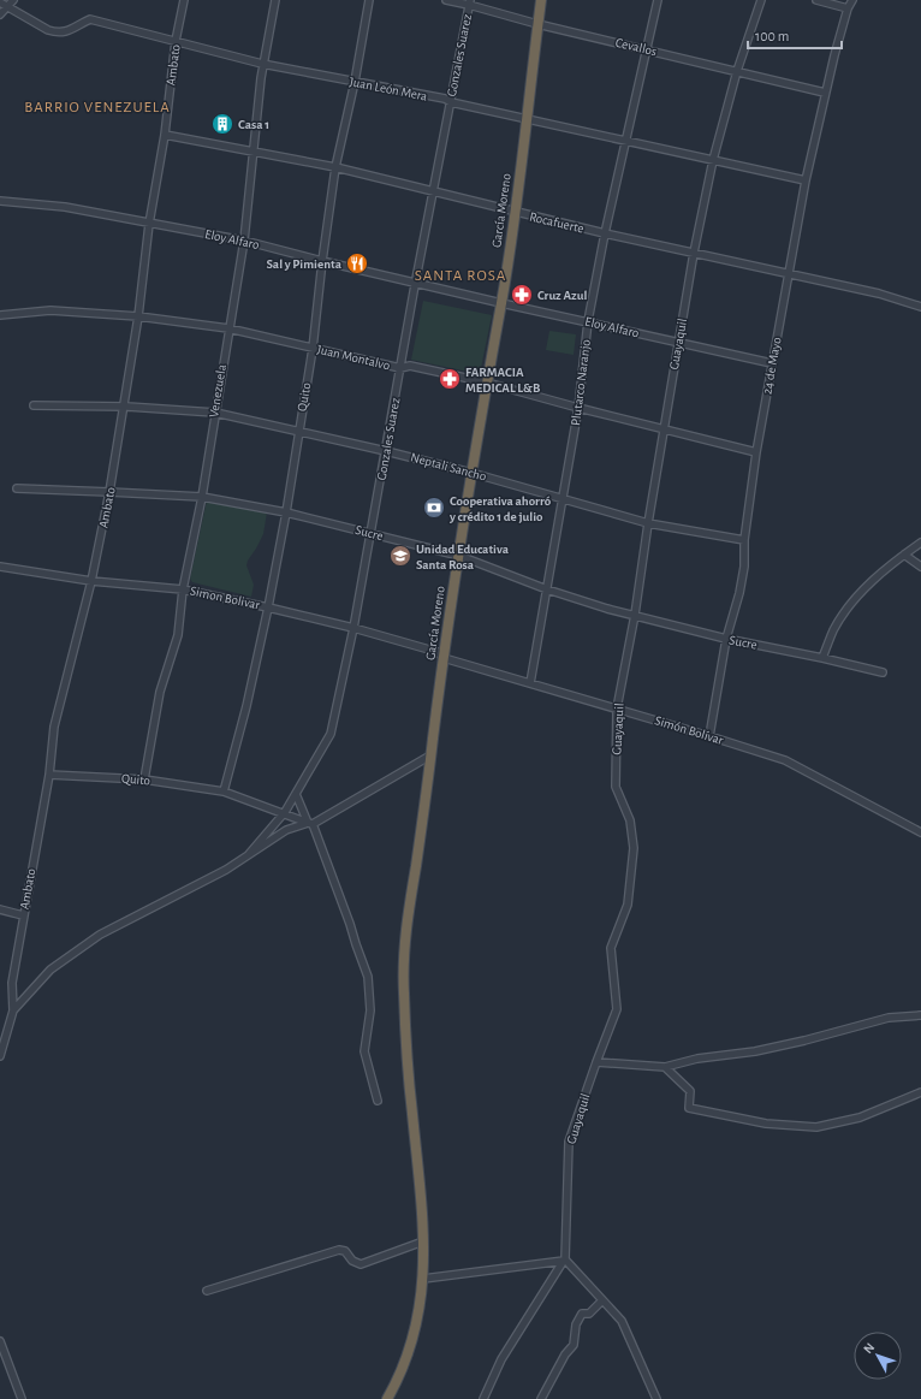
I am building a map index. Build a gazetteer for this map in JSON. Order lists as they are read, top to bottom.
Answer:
{
  "streets": {
    "highway": ["García Moreno"],
    "street": [
      "Cevallos",
      "Gonzales Suarez",
      "Ambato",
      "Juan León Mera",
      "Rocafuerte",
      "Eloy Alfaro",
      "Guayaquil",
      "Juan Montalvo",
      "24 de Mayo",
      "Plutarco Naranjo",
      "Venezuela",
      "Quito",
      "Neptali Sancho",
      "Sucre",
      "Simon Bolivar",
      "Simón Bolívar"
    ]
  },
  "crossings": [
    ["Cevallos", "Gonzales Suarez"],
    ["Cevallos", "García Moreno"],
    ["Cevallos", "Guayaquil"],
    ["Cevallos", "24 de Mayo"],
    ["Cevallos", "Plutarco Naranjo"],
    ["Gonzales Suarez", "Juan León Mera"],
    ["Gonzales Suarez", "Rocafuerte"],
    ["Gonzales Suarez", "Eloy Alfaro"],
    ["Gonzales Suarez", "Juan Montalvo"],
    ["Gonzales Suarez", "Quito"],
    ["Gonzales Suarez", "Neptali Sancho"],
    ["Gonzales Suarez", "Sucre"],
    ["Gonzales Suarez", "Simon Bolivar"],
    ["Ambato", "Juan León Mera"],
    ["Ambato", "Rocafuerte"],
    ["Ambato", "Eloy Alfaro"],
    ["Ambato", "Juan Montalvo"],
    ["Ambato", "Quito"],
    ["Ambato", "Neptali Sancho"],
    ["Ambato", "Sucre"],
    ["Ambato", "Simon Bolivar"],
    ["Juan León Mera", "García Moreno"],
    ["Juan León Mera", "Guayaquil"],
    ["Juan León Mera", "24 de Mayo"],
    ["Juan León Mera", "Plutarco Naranjo"],
    ["Juan León Mera", "Venezuela"],
    ["Juan León Mera", "Quito"],
    ["García Moreno", "Rocafuerte"],
    ["García Moreno", "Eloy Alfaro"],
    ["García Moreno", "Juan Montalvo"],
    ["García Moreno", "Neptali Sancho"],
    ["García Moreno", "Sucre"],
    ["García Moreno", "Simon Bolivar"],
    ["García Moreno", "Simón Bolívar"],
    ["Rocafuerte", "Guayaquil"],
    ["Rocafuerte", "24 de Mayo"],
    ["Rocafuerte", "Plutarco Naranjo"],
    ["Rocafuerte", "Venezuela"],
    ["Rocafuerte", "Quito"],
    ["Eloy Alfaro", "Guayaquil"],
    ["Eloy Alfaro", "24 de Mayo"],
    ["Eloy Alfaro", "Plutarco Naranjo"],
    ["Eloy Alfaro", "Venezuela"],
    ["Eloy Alfaro", "Quito"],
    ["Guayaquil", "Juan Montalvo"],
    ["Guayaquil", "Neptali Sancho"],
    ["Guayaquil", "Sucre"],
    ["Guayaquil", "Simón Bolívar"],
    ["Juan Montalvo", "24 de Mayo"],
    ["Juan Montalvo", "Plutarco Naranjo"],
    ["Juan Montalvo", "Venezuela"],
    ["Juan Montalvo", "Quito"],
    ["24 de Mayo", "Neptali Sancho"],
    ["24 de Mayo", "Sucre"],
    ["24 de Mayo", "Simón Bolívar"],
    ["Plutarco Naranjo", "Neptali Sancho"],
    ["Plutarco Naranjo", "Sucre"],
    ["Plutarco Naranjo", "Simón Bolívar"],
    ["Venezuela", "Quito"],
    ["Venezuela", "Neptali Sancho"],
    ["Venezuela", "Sucre"],
    ["Venezuela", "Simon Bolivar"],
    ["Quito", "Neptali Sancho"],
    ["Quito", "Sucre"],
    ["Quito", "Simon Bolivar"],
    ["Simon Bolivar", "Simón Bolívar"]
  ],
  "districts": ["BARRIO VENEZUELA", "SANTA ROSA"],
  "places": {
    "building": ["Casa 1"],
    "restaurant": ["Sal y Pimienta"],
    "pharmacy": ["Cruz Azul", "FARMACIA MEDICAL L&B"],
    "bank": ["Cooperativa ahorró y crédito 1 de julio"],
    "school or university": ["Unidad Educativa Santa Rosa"]
  },
  "scale_bar": "100 m",
  "north": "top left"
}
